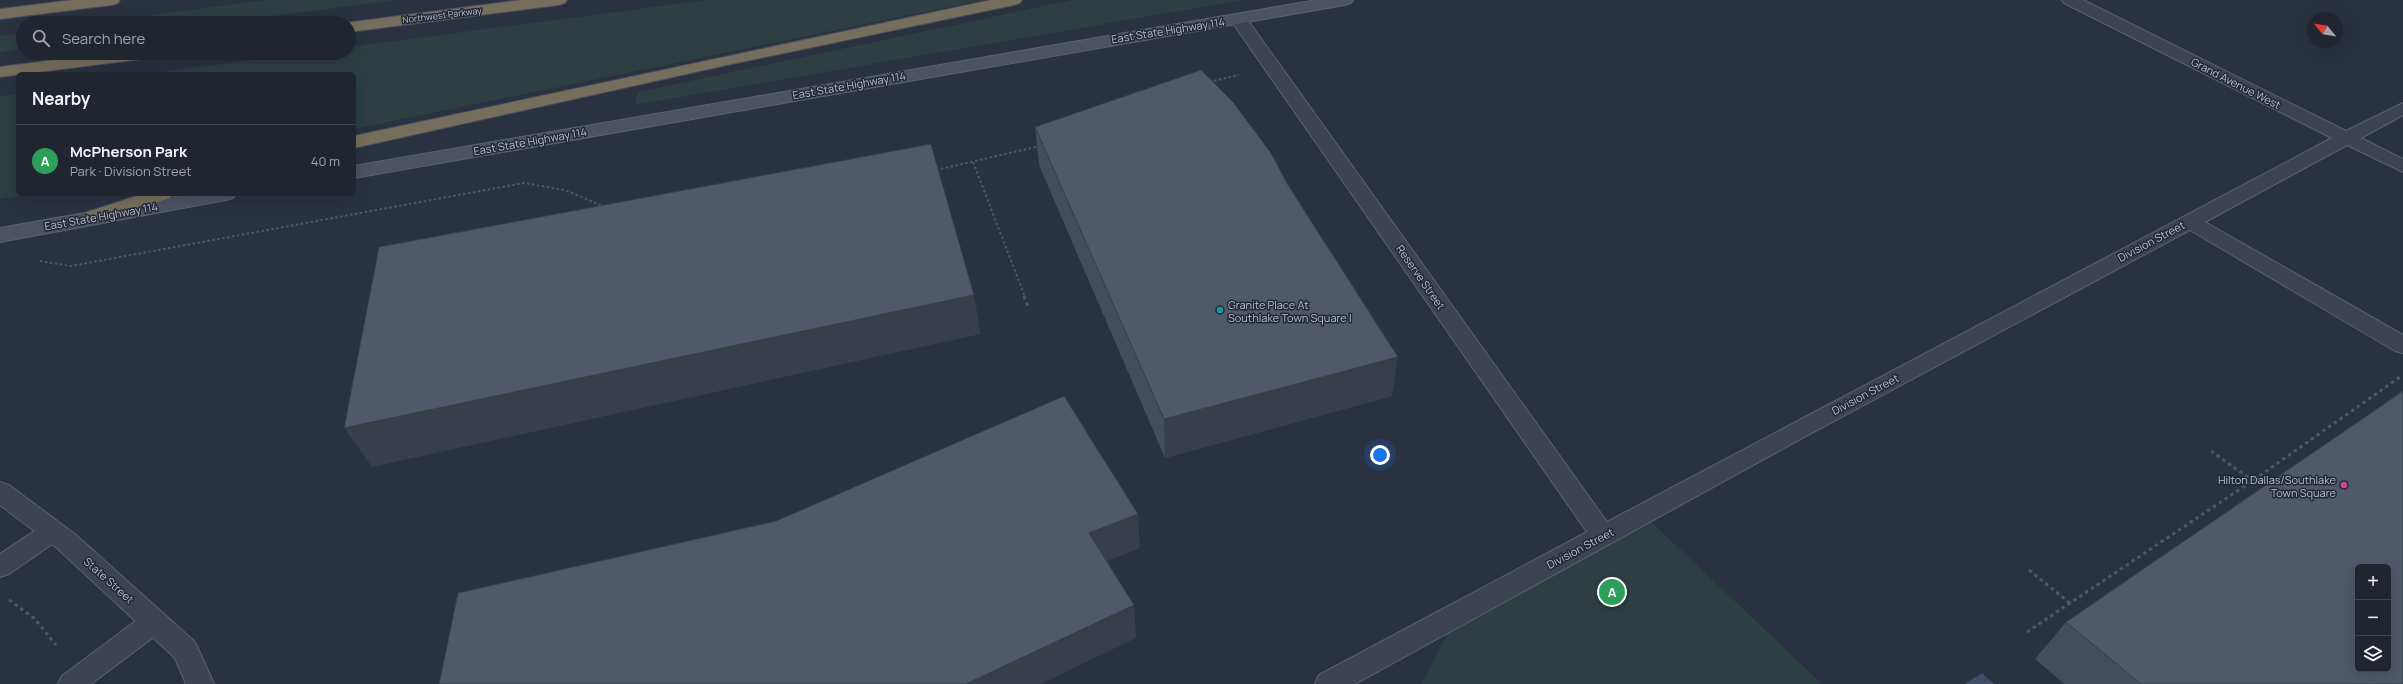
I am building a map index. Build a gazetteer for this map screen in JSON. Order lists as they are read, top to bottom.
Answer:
{
  "streets": {
    "highway": ["Northwest Parkway"],
    "main road": ["East State Highway 114"],
    "street": [
      "Grand Avenue West",
      "Division Street",
      "Reserve Street",
      "State Street"
    ]
  },
  "crossings": [
    ["East State Highway 114", "Reserve Street"],
    ["Grand Avenue West", "Division Street"],
    ["Division Street", "Reserve Street"]
  ],
  "places": ["Granite Place At Southlake Town Square I", "Hilton Dallas/Southlake Town Square"],
  "north": "top left",
  "page": {
    "search": "Search here",
    "heading": "Nearby",
    "list": [
      {
        "mark": "A",
        "name": "McPherson Park",
        "note": "Park · Division Street",
        "value": "40 m"
      }
    ],
    "map_buttons": ["+", "−"],
    "pins": "A"
  }
}
